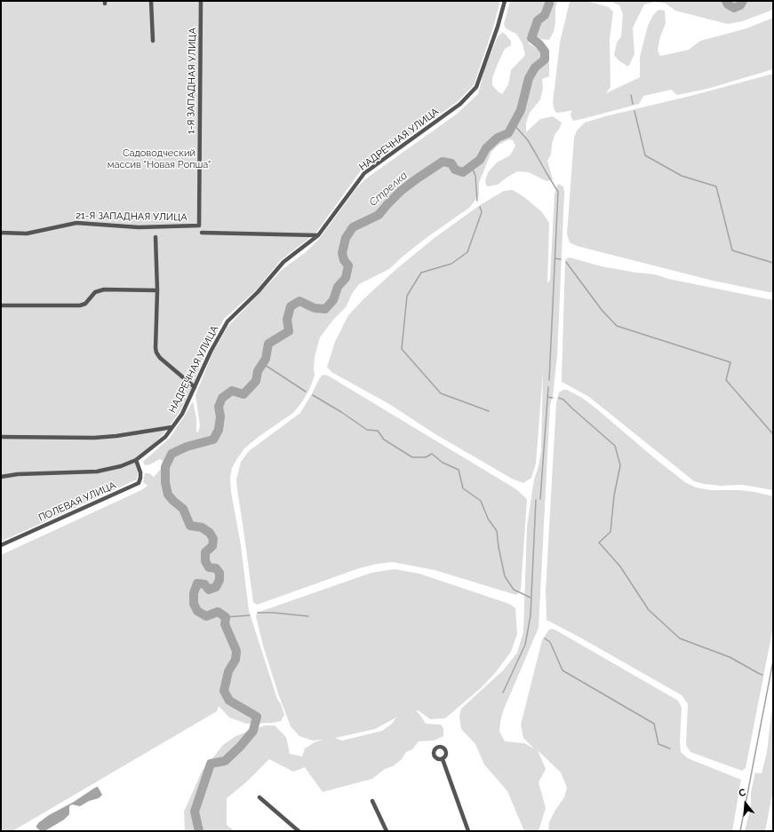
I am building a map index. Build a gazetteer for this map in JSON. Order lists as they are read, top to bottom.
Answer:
{
  "streets": {
    "street": [
      "1-Я ЗАПАДНАЯ УЛИЦА",
      "НАДРЕЧНАЯ УЛИЦА",
      "21-Я ЗАПАДНАЯ УЛИЦА",
      "ПОЛЕВАЯ УЛИЦА"
    ]
  },
  "crossings": [
    ["1-Я ЗАПАДНАЯ УЛИЦА", "21-Я ЗАПАДНАЯ УЛИЦА"],
    ["НАДРЕЧНАЯ УЛИЦА", "ПОЛЕВАЯ УЛИЦА"]
  ],
  "water": ["Стрелка"],
  "parks": ["Садоводческий массив \"Новая Ропша\""],
  "north": "top"
}
